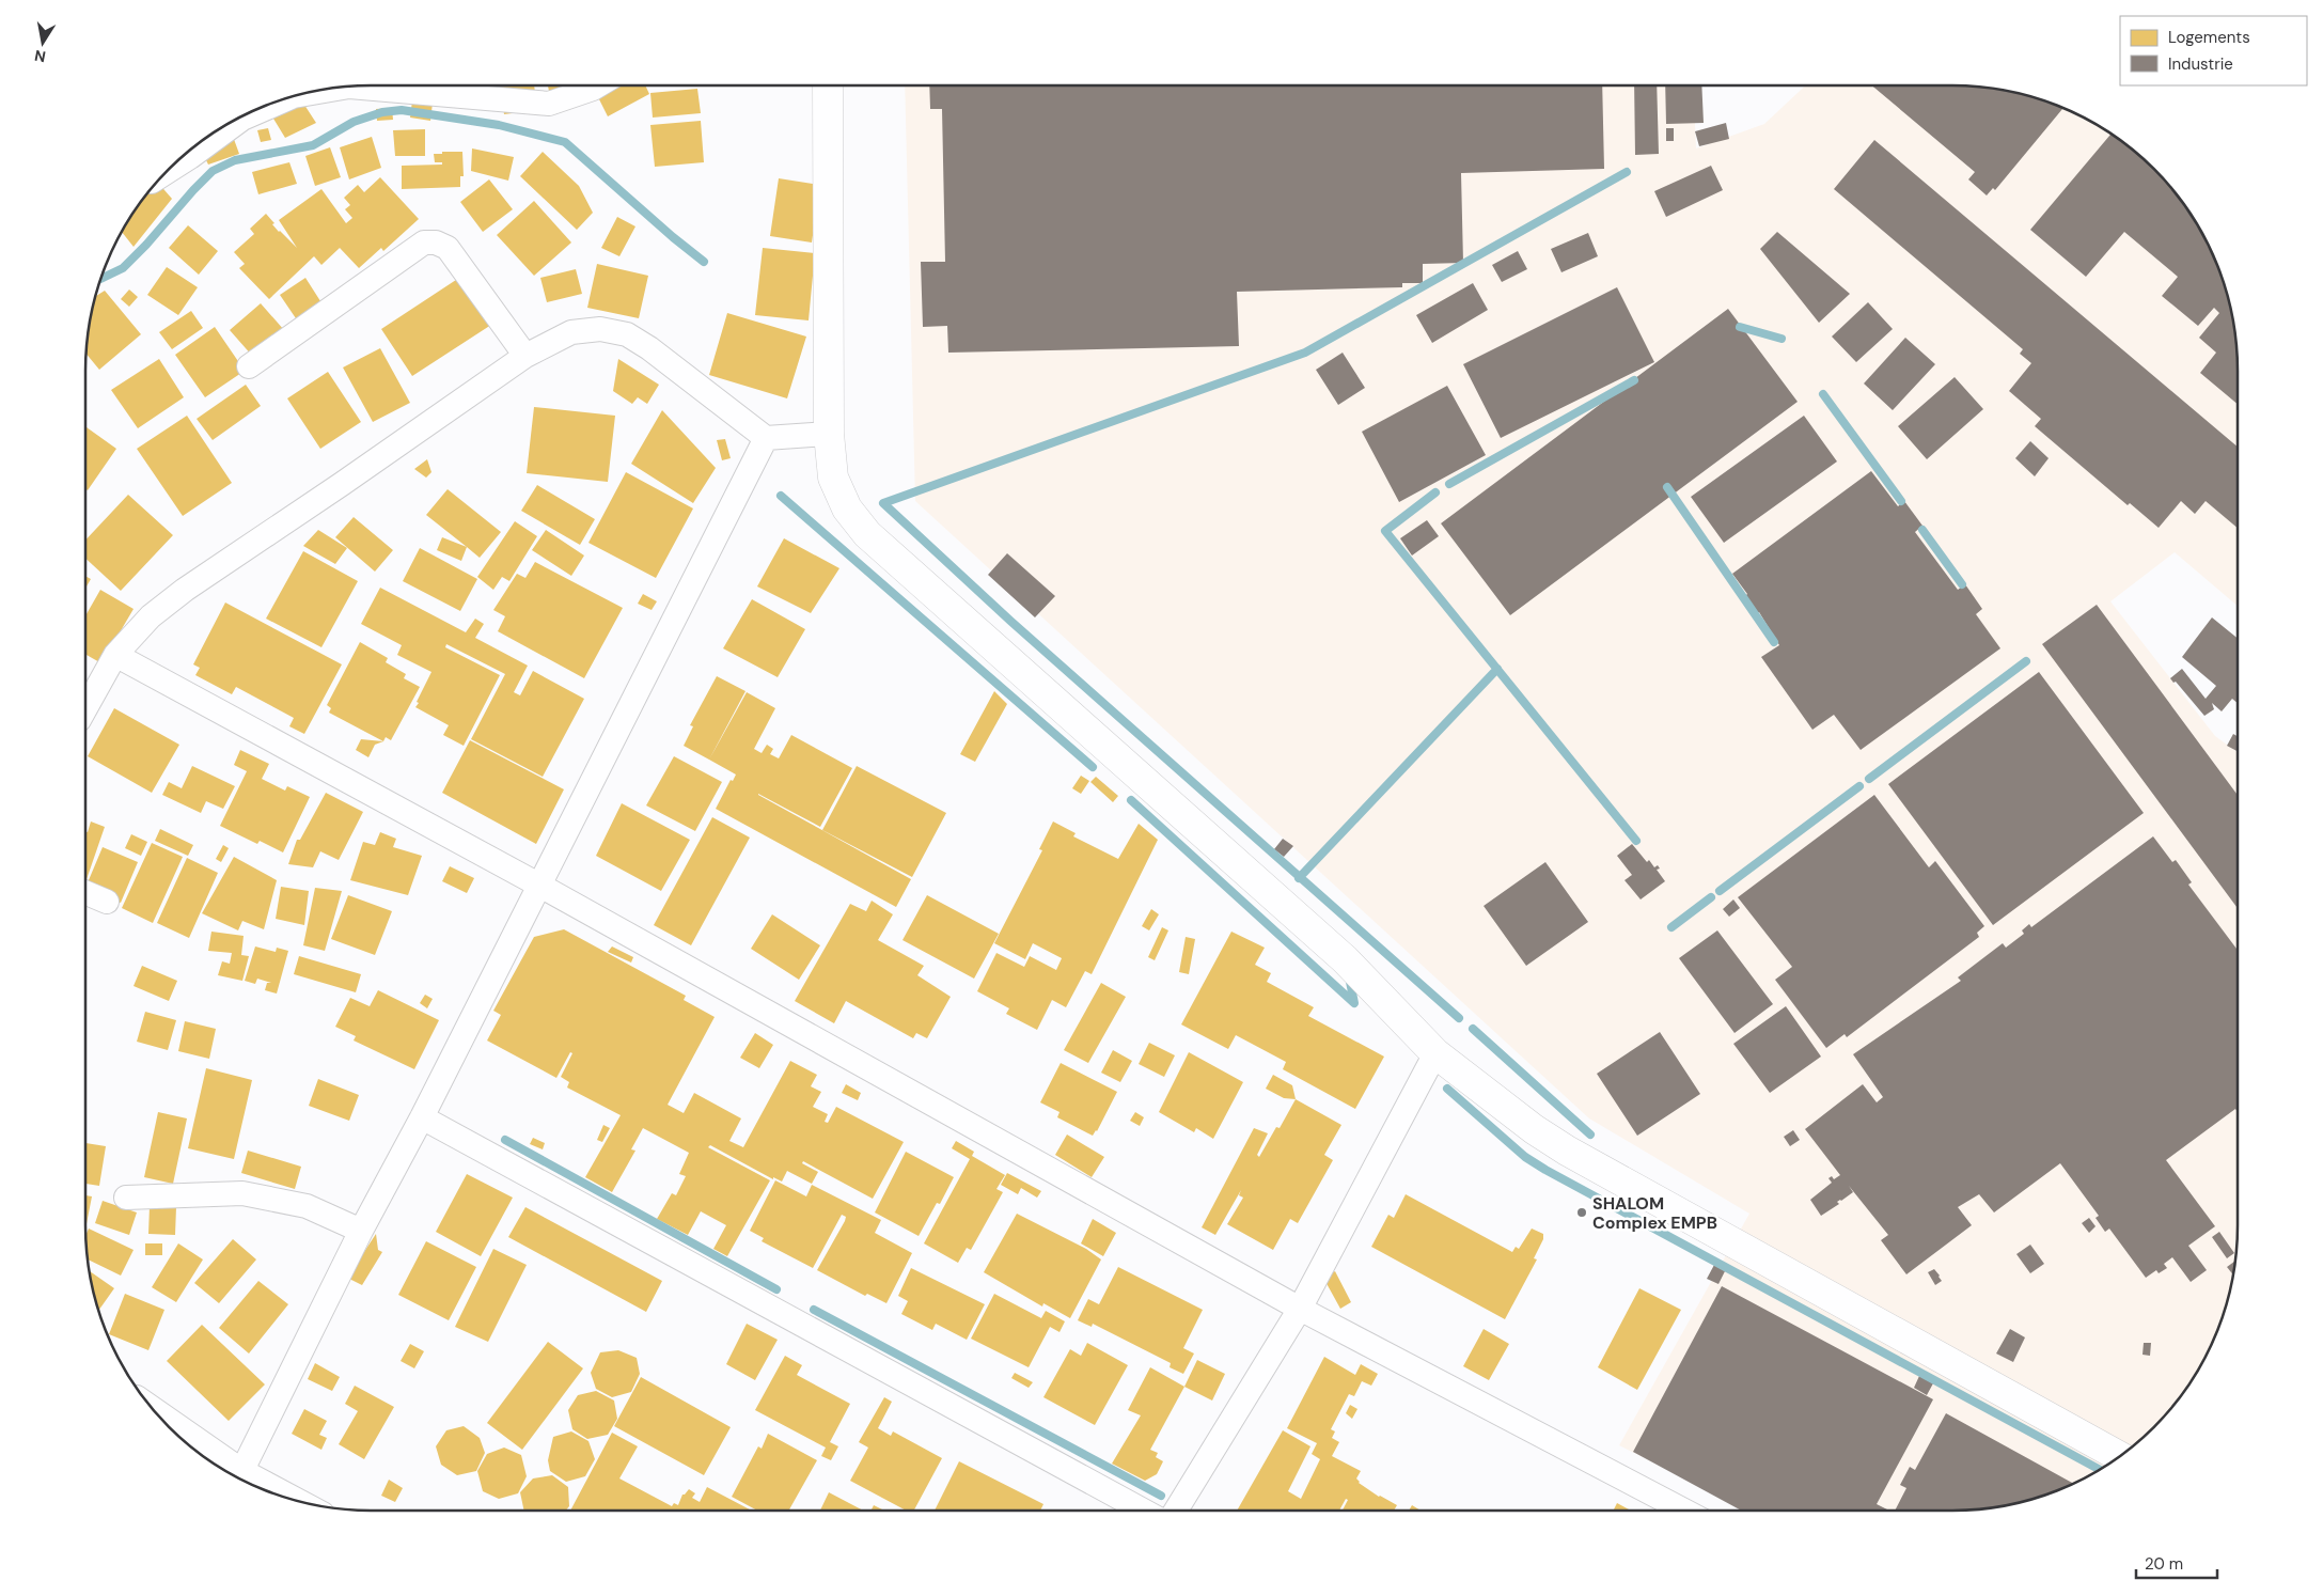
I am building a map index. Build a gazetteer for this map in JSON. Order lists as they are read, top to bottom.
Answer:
{
  "places": ["SHALOM Complex EMPB"],
  "legend": ["Logements", "Industrie"],
  "scale_bar": "20 m",
  "north": "bottom"
}
